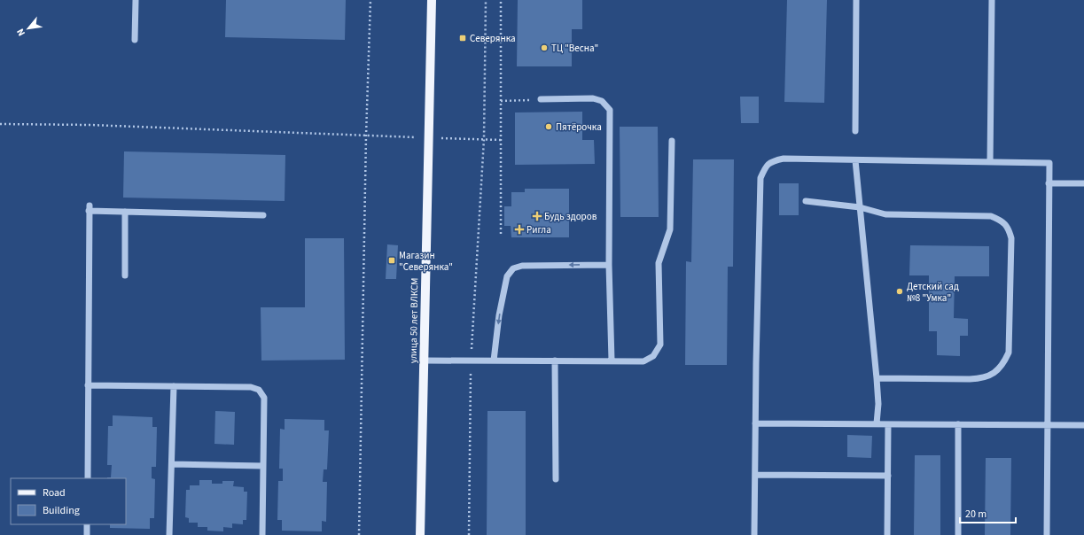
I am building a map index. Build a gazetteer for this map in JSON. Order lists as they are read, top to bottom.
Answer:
{
  "streets": {
    "main road": ["улица 50 лет ВЛКСМ"]
  },
  "places": {
    "transit": ["Северянка", "Магазин \"Северянка\""],
    "other": ["ТЦ \"Весна\"", "Пятёрочка", "Детский сад №8 \"Умка\""],
    "health": ["Будь здоров", "Ригла"]
  },
  "legend": ["Road", "Building"],
  "scale_bar": "20 m",
  "north": "bottom left"
}
